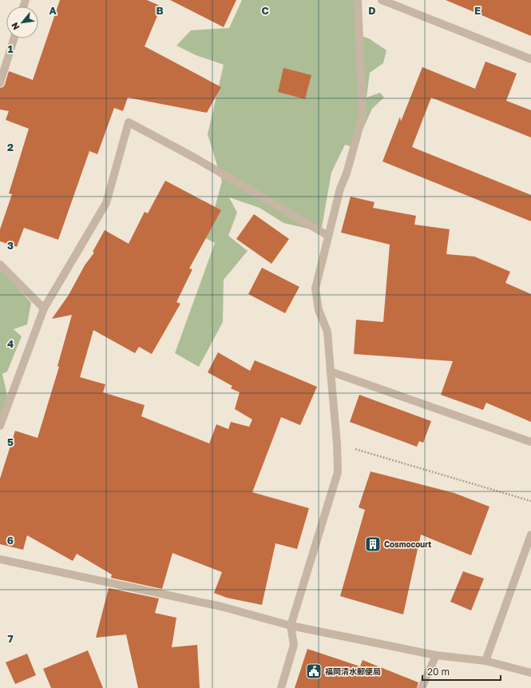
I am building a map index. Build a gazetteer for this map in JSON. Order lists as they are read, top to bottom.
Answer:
{
  "places": {
    "building": ["Cosmocourt"],
    "public building": ["福岡清水郵便局"]
  },
  "scale_bar": "20 m",
  "north": "bottom left",
  "grid": {
    "columns": [
      "A",
      "B",
      "C",
      "D",
      "E"
    ],
    "rows": [
      "1",
      "2",
      "3",
      "4",
      "5",
      "6",
      "7"
    ]
  }
}
